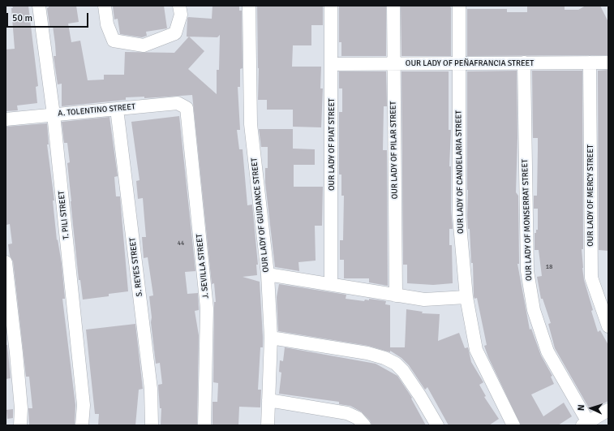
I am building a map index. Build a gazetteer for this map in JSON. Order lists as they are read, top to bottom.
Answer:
{
  "streets": {
    "street": [
      "OUR LADY OF PEÑAFRANCIA STREET",
      "A. TOLENTINO STREET",
      "OUR LADY OF PIAT STREET",
      "OUR LADY OF PILAR STREET",
      "OUR LADY OF CANDELARIA STREET",
      "OUR LADY OF MERCY STREET",
      "T. PILI STREET",
      "OUR LADY OF GUIDANCE STREET",
      "OUR LADY OF MONSERRAT STREET",
      "J. SEVILLA STREET",
      "S. REYES STREET"
    ]
  },
  "crossings": [
    ["OUR LADY OF PEÑAFRANCIA STREET", "OUR LADY OF PIAT STREET"],
    ["OUR LADY OF PEÑAFRANCIA STREET", "OUR LADY OF PILAR STREET"],
    ["OUR LADY OF PEÑAFRANCIA STREET", "OUR LADY OF CANDELARIA STREET"],
    ["OUR LADY OF PEÑAFRANCIA STREET", "OUR LADY OF MERCY STREET"],
    ["OUR LADY OF PEÑAFRANCIA STREET", "OUR LADY OF MONSERRAT STREET"],
    ["A. TOLENTINO STREET", "T. PILI STREET"],
    ["A. TOLENTINO STREET", "J. SEVILLA STREET"],
    ["A. TOLENTINO STREET", "S. REYES STREET"]
  ],
  "house_numbers": ["44", "18"],
  "scale_bar": "50 m",
  "north": "left"
}
